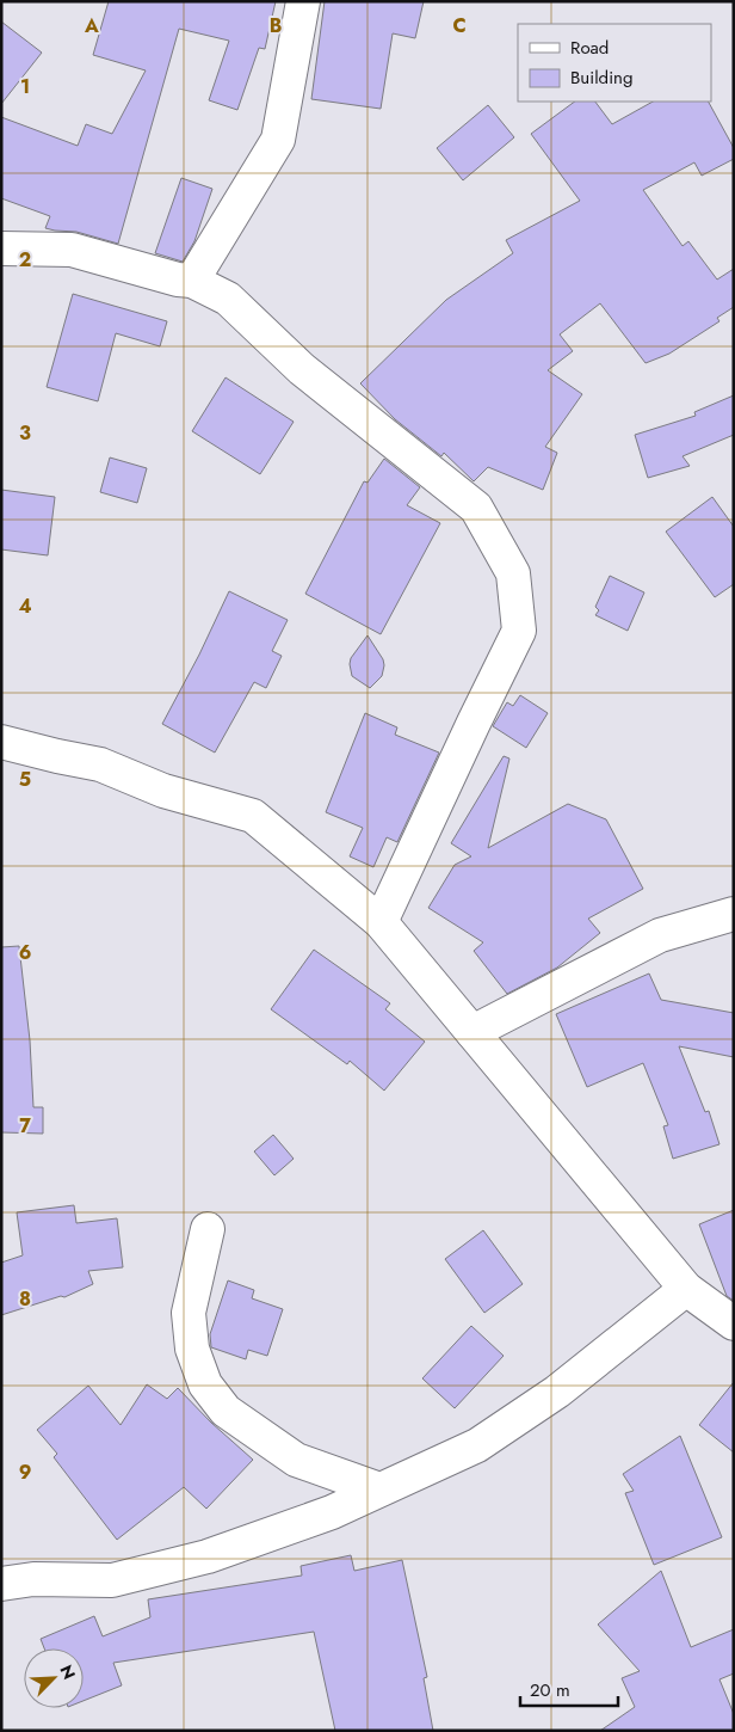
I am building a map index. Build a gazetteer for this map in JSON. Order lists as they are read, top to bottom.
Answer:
{
  "legend": ["Road", "Building"],
  "scale_bar": "20 m",
  "north": "top right",
  "grid": {
    "columns": ["A", "B", "C"],
    "rows": [
      "1",
      "2",
      "3",
      "4",
      "5",
      "6",
      "7",
      "8",
      "9"
    ]
  }
}
